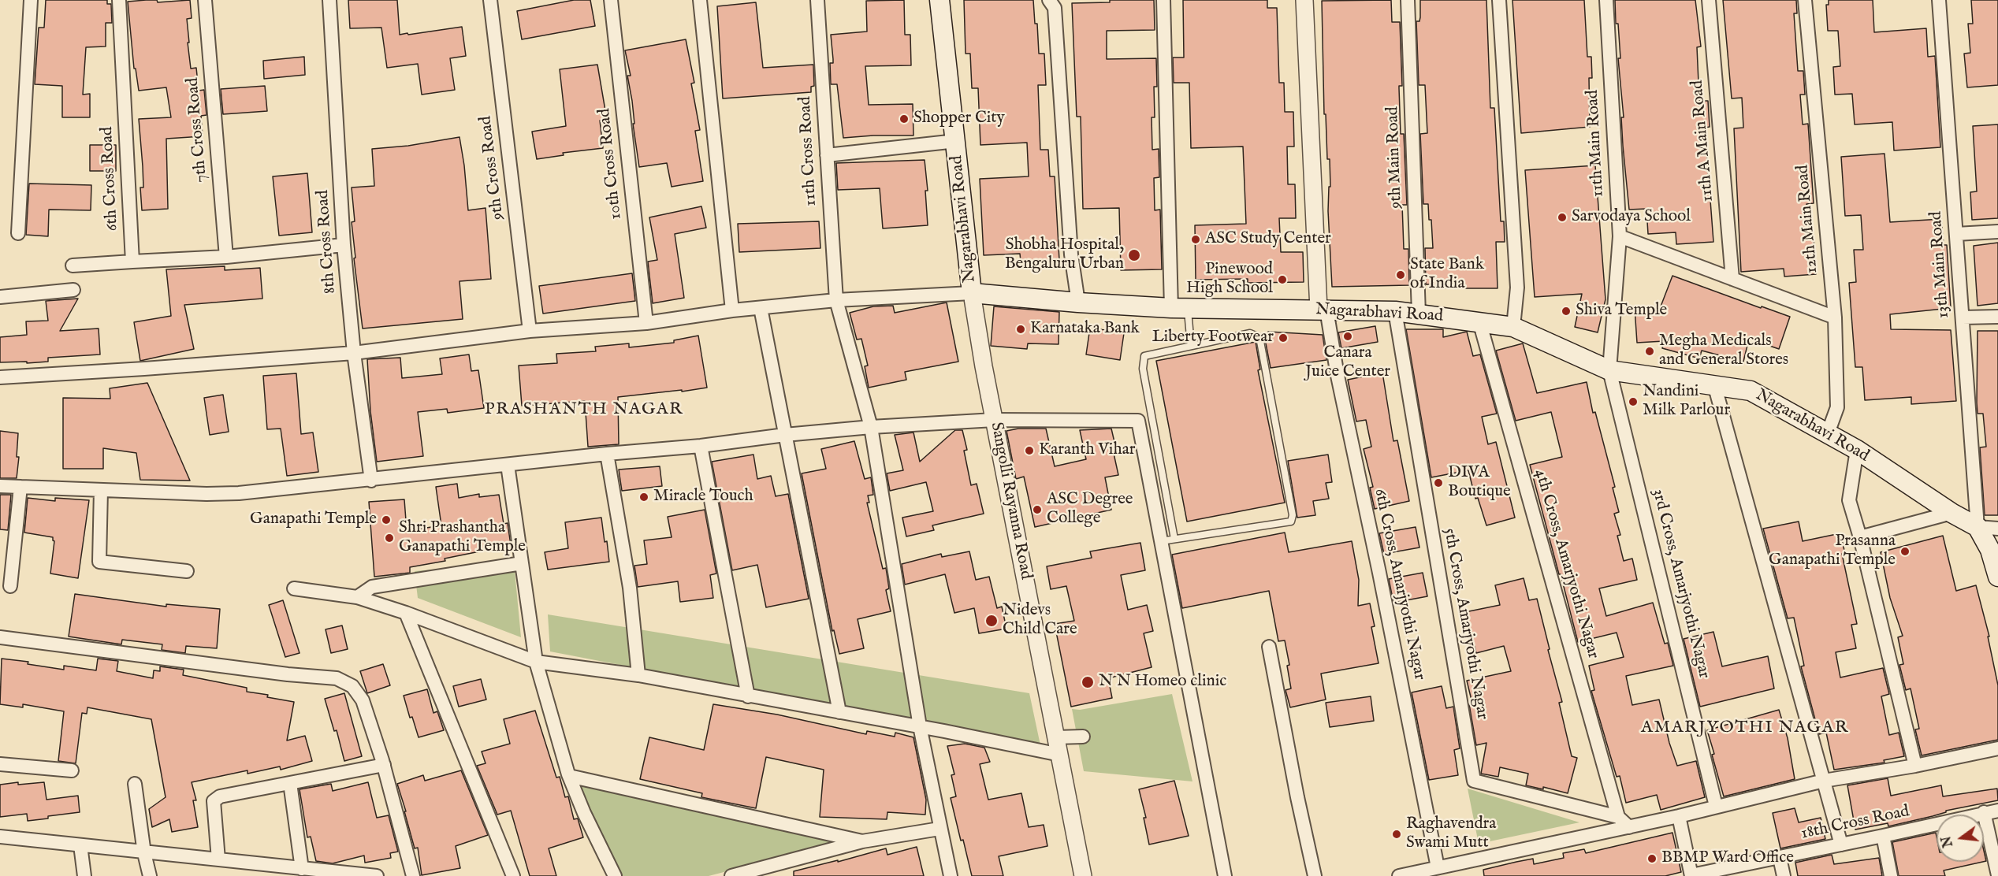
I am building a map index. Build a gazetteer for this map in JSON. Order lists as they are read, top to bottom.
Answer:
{
  "streets": {
    "main road": ["Nagarabhavi Road"],
    "street": [
      "7th Cross Road",
      "11th A Main Road",
      "11th Main Road",
      "11th Cross Road",
      "9th Main Road",
      "10th Cross Road",
      "9th Cross Road",
      "6th Cross Road",
      "12th Main Road",
      "8th Cross Road",
      "13th Main Road",
      "Sangolli Rayanna Road",
      "4th Cross, Amarjyothi Nagar",
      "3rd Cross, Amarjyothi Nagar",
      "6th Cross, Amarjyothi Nagar",
      "5th Cross, Amarjyothi Nagar",
      "18th Cross Road"
    ]
  },
  "crossings": [
    ["11th Main Road", "Nagarabhavi Road"],
    ["11th Main Road", "3rd Cross, Amarjyothi Nagar"],
    ["9th Main Road", "Nagarabhavi Road"],
    ["Nagarabhavi Road", "12th Main Road"],
    ["Nagarabhavi Road", "13th Main Road"],
    ["Nagarabhavi Road", "Sangolli Rayanna Road"],
    ["Nagarabhavi Road", "4th Cross, Amarjyothi Nagar"],
    ["Nagarabhavi Road", "3rd Cross, Amarjyothi Nagar"],
    ["Nagarabhavi Road", "6th Cross, Amarjyothi Nagar"],
    ["Nagarabhavi Road", "5th Cross, Amarjyothi Nagar"],
    ["4th Cross, Amarjyothi Nagar", "5th Cross, Amarjyothi Nagar"]
  ],
  "districts": ["PRASHANTH NAGAR", "AMARJYOTHI NAGAR"],
  "places": [
    "Shopper City",
    "Sarvodaya School",
    "ASC Study Center",
    "Shobha Hospital, Bengaluru Urban",
    "State Bank of India",
    "Pinewood High School",
    "Shiva Temple",
    "Karnataka Bank",
    "Canara Juice Center",
    "Liberty Footwear",
    "Megha Medicals and General Stores",
    "Nandini Milk Parlour",
    "Karanth Vihar",
    "DIVA Boutique",
    "Miracle Touch",
    "ASC Degree College",
    "Ganapathi Temple",
    "Shri Prashantha Ganapathi Temple",
    "Prasanna Ganapathi Temple",
    "Nidevs Child Care",
    "N N Homeo clinic",
    "Raghavendra Swami Mutt",
    "BBMP Ward Office"
  ],
  "north": "left"
}
